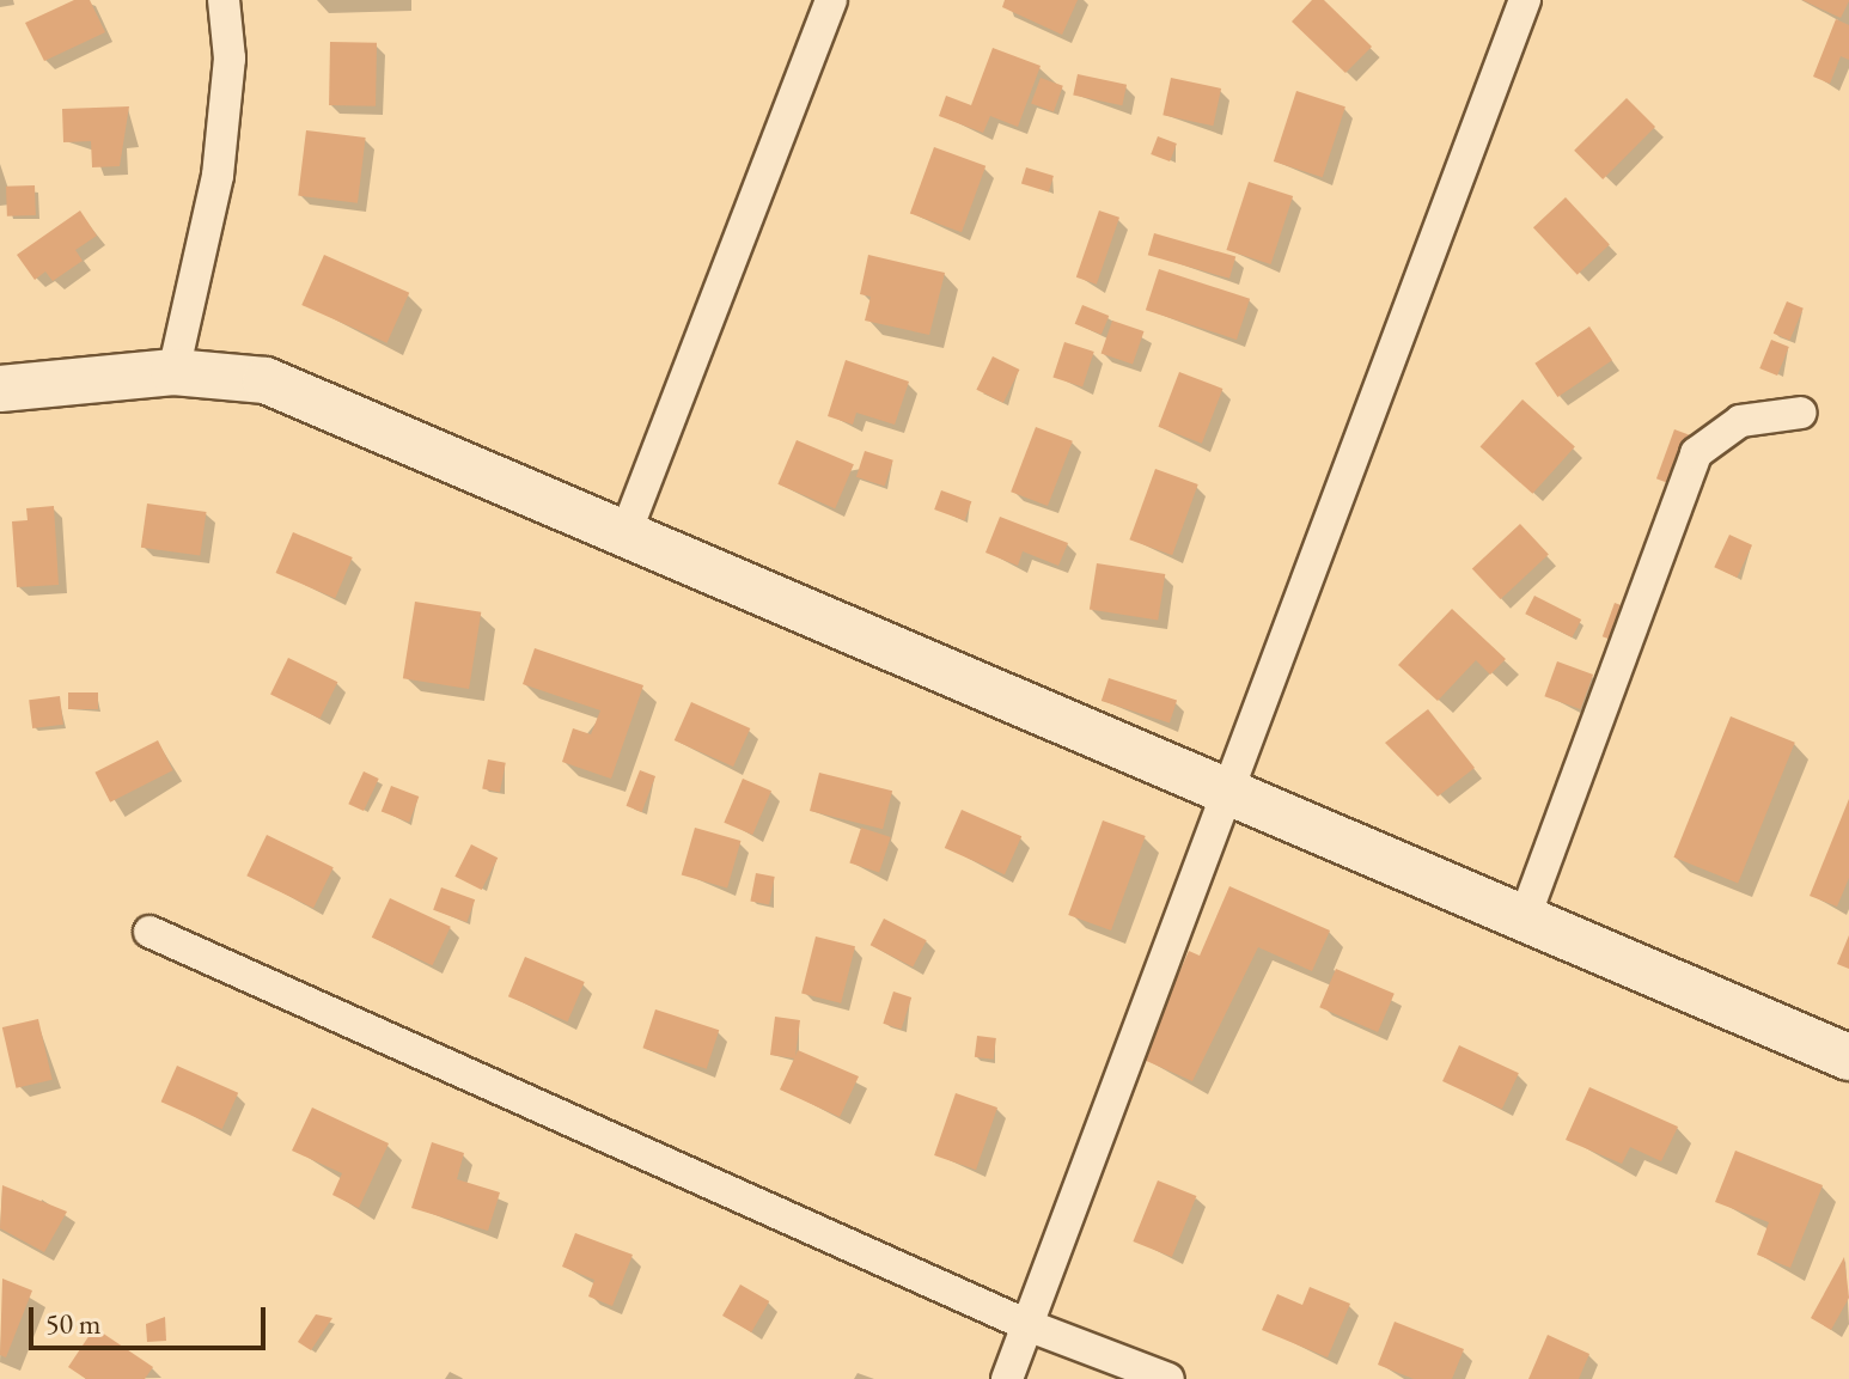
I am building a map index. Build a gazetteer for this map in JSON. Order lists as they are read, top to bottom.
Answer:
{
  "scale_bar": "50 m"
}
